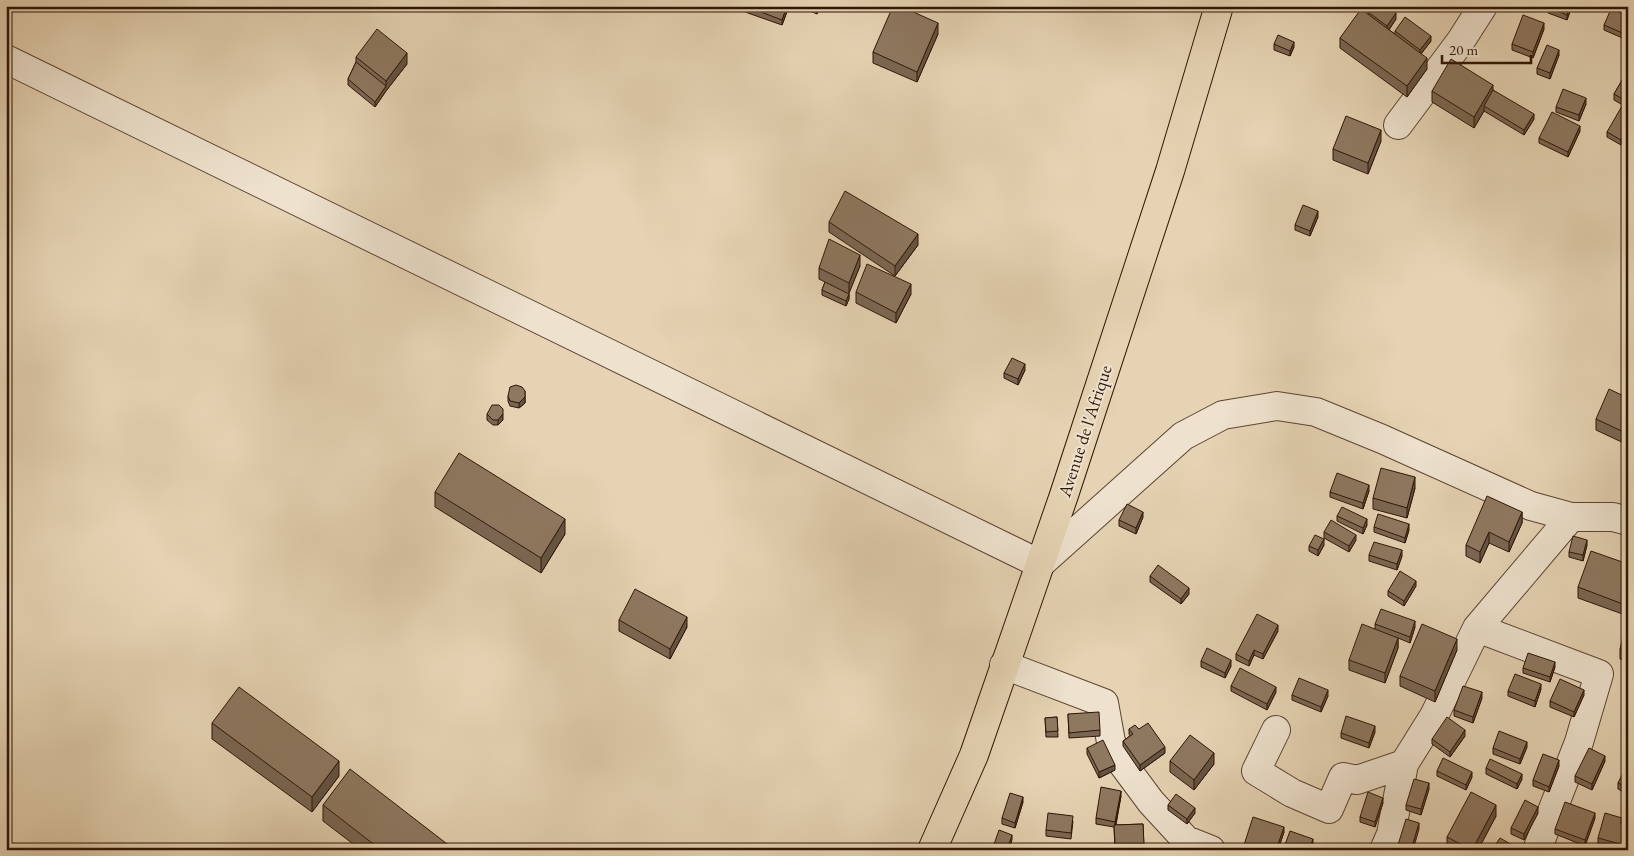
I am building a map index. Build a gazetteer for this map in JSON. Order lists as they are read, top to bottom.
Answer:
{
  "streets": {
    "main road": ["Avenue de l'Afrique"]
  },
  "scale_bar": "20 m"
}
